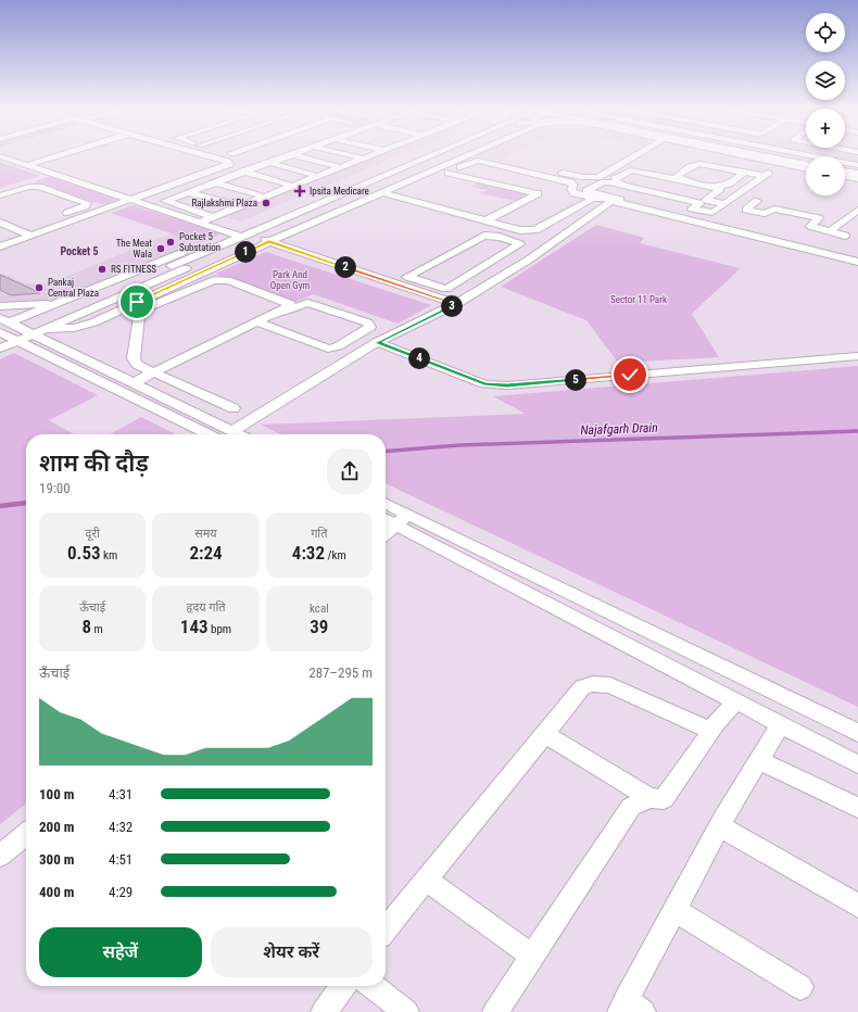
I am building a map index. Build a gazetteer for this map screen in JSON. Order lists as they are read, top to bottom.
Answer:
{
  "districts": ["Pocket 5"],
  "water": ["Najafgarh Drain"],
  "parks": ["Park And Open Gym", "Sector 11 Park"],
  "places": {
    "health": ["Ipsita Medicare"],
    "other": [
      "Rajlakshmi Plaza",
      "Pocket 5 Substation",
      "The Meat Wala",
      "RS FITNESS",
      "Pankaj Central Plaza"
    ]
  },
  "page": {
    "map_buttons": ["+", "−"],
    "pins": [
      "1",
      "2",
      "3",
      "4",
      "5"
    ],
    "heading": ["शाम की दौड़", "19:00"],
    "stats": [
      ["दूरी", "0.53 km"],
      ["समय", "2:24"],
      ["गति", "4:32 /km"],
      ["ऊँचाई", "8 m"],
      ["हृदय गति", "143 bpm"],
      ["kcal", "39"]
    ],
    "chart": ["ऊँचाई", "287–295 m"],
    "list": [
      {
        "name": "100 m",
        "note": "4:31"
      },
      {
        "name": "200 m",
        "note": "4:32"
      },
      {
        "name": "300 m",
        "note": "4:51"
      },
      {
        "name": "400 m",
        "note": "4:29"
      }
    ],
    "buttons": ["सहेजें", "शेयर करें"]
  }
}
